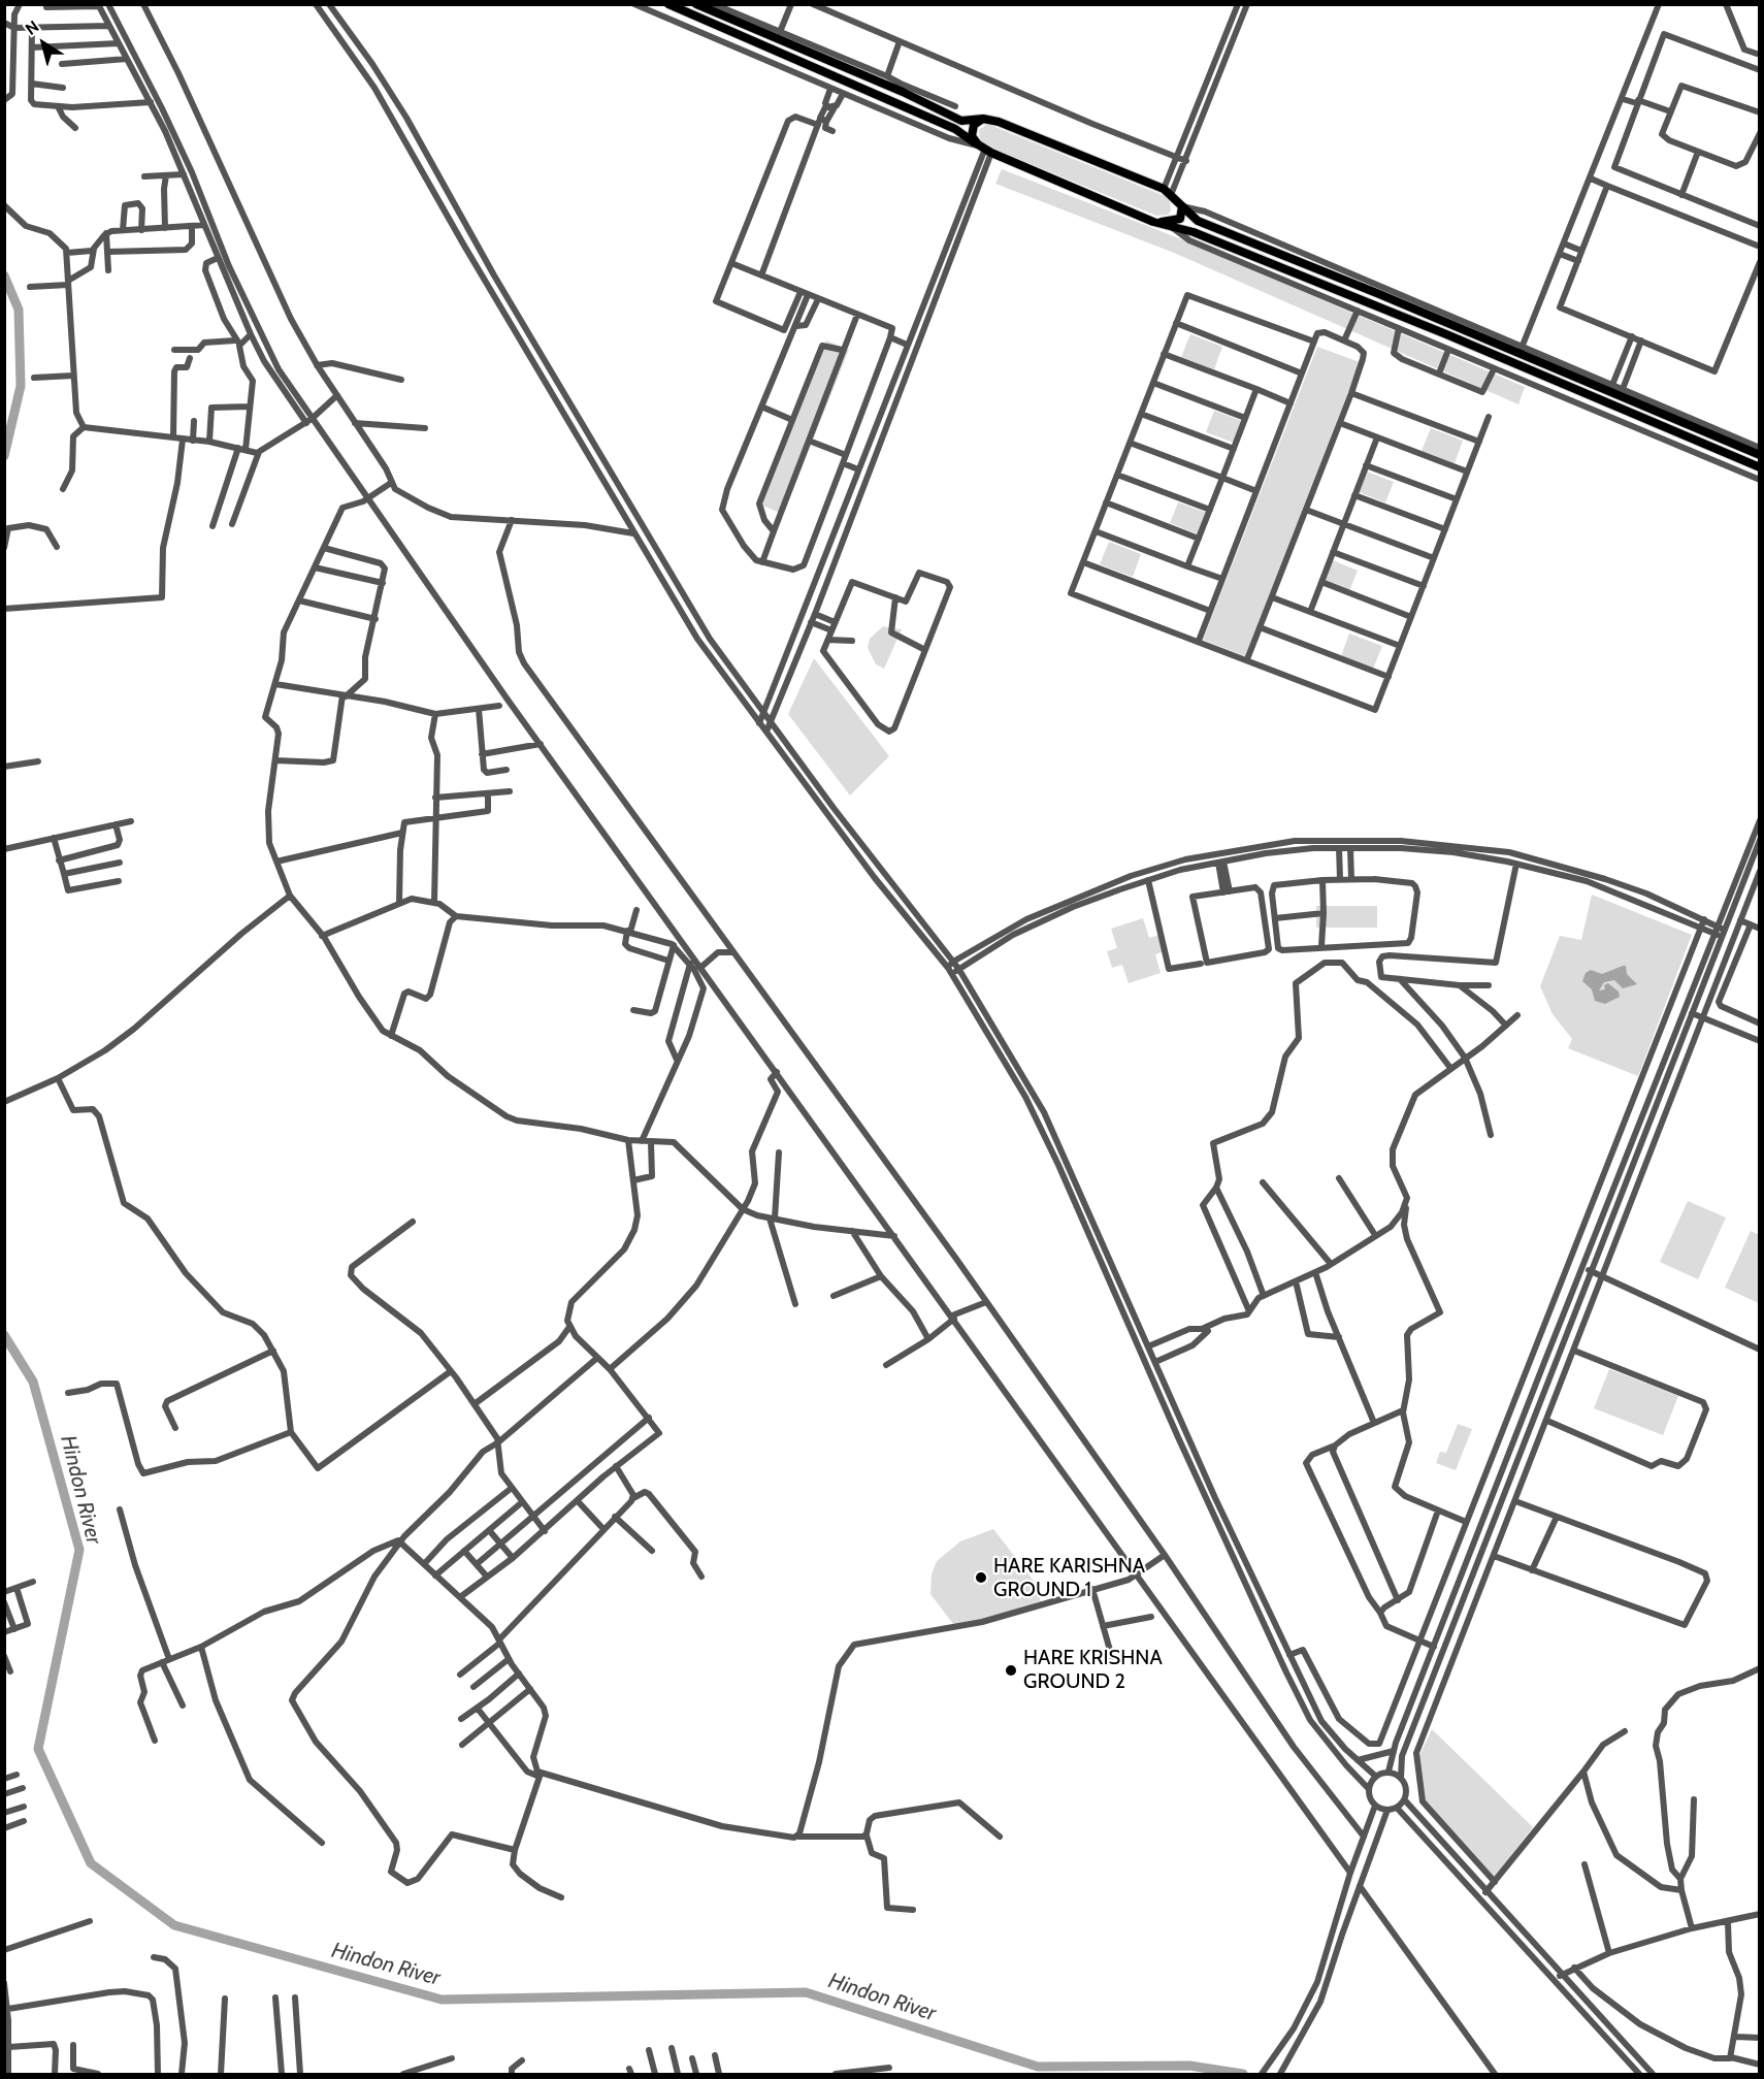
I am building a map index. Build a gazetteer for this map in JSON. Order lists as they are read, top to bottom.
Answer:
{
  "water": ["Hindon River"],
  "places": ["HARE KARISHNA GROUND 1", "HARE KRISHNA GROUND 2"],
  "north": "top left"
}
